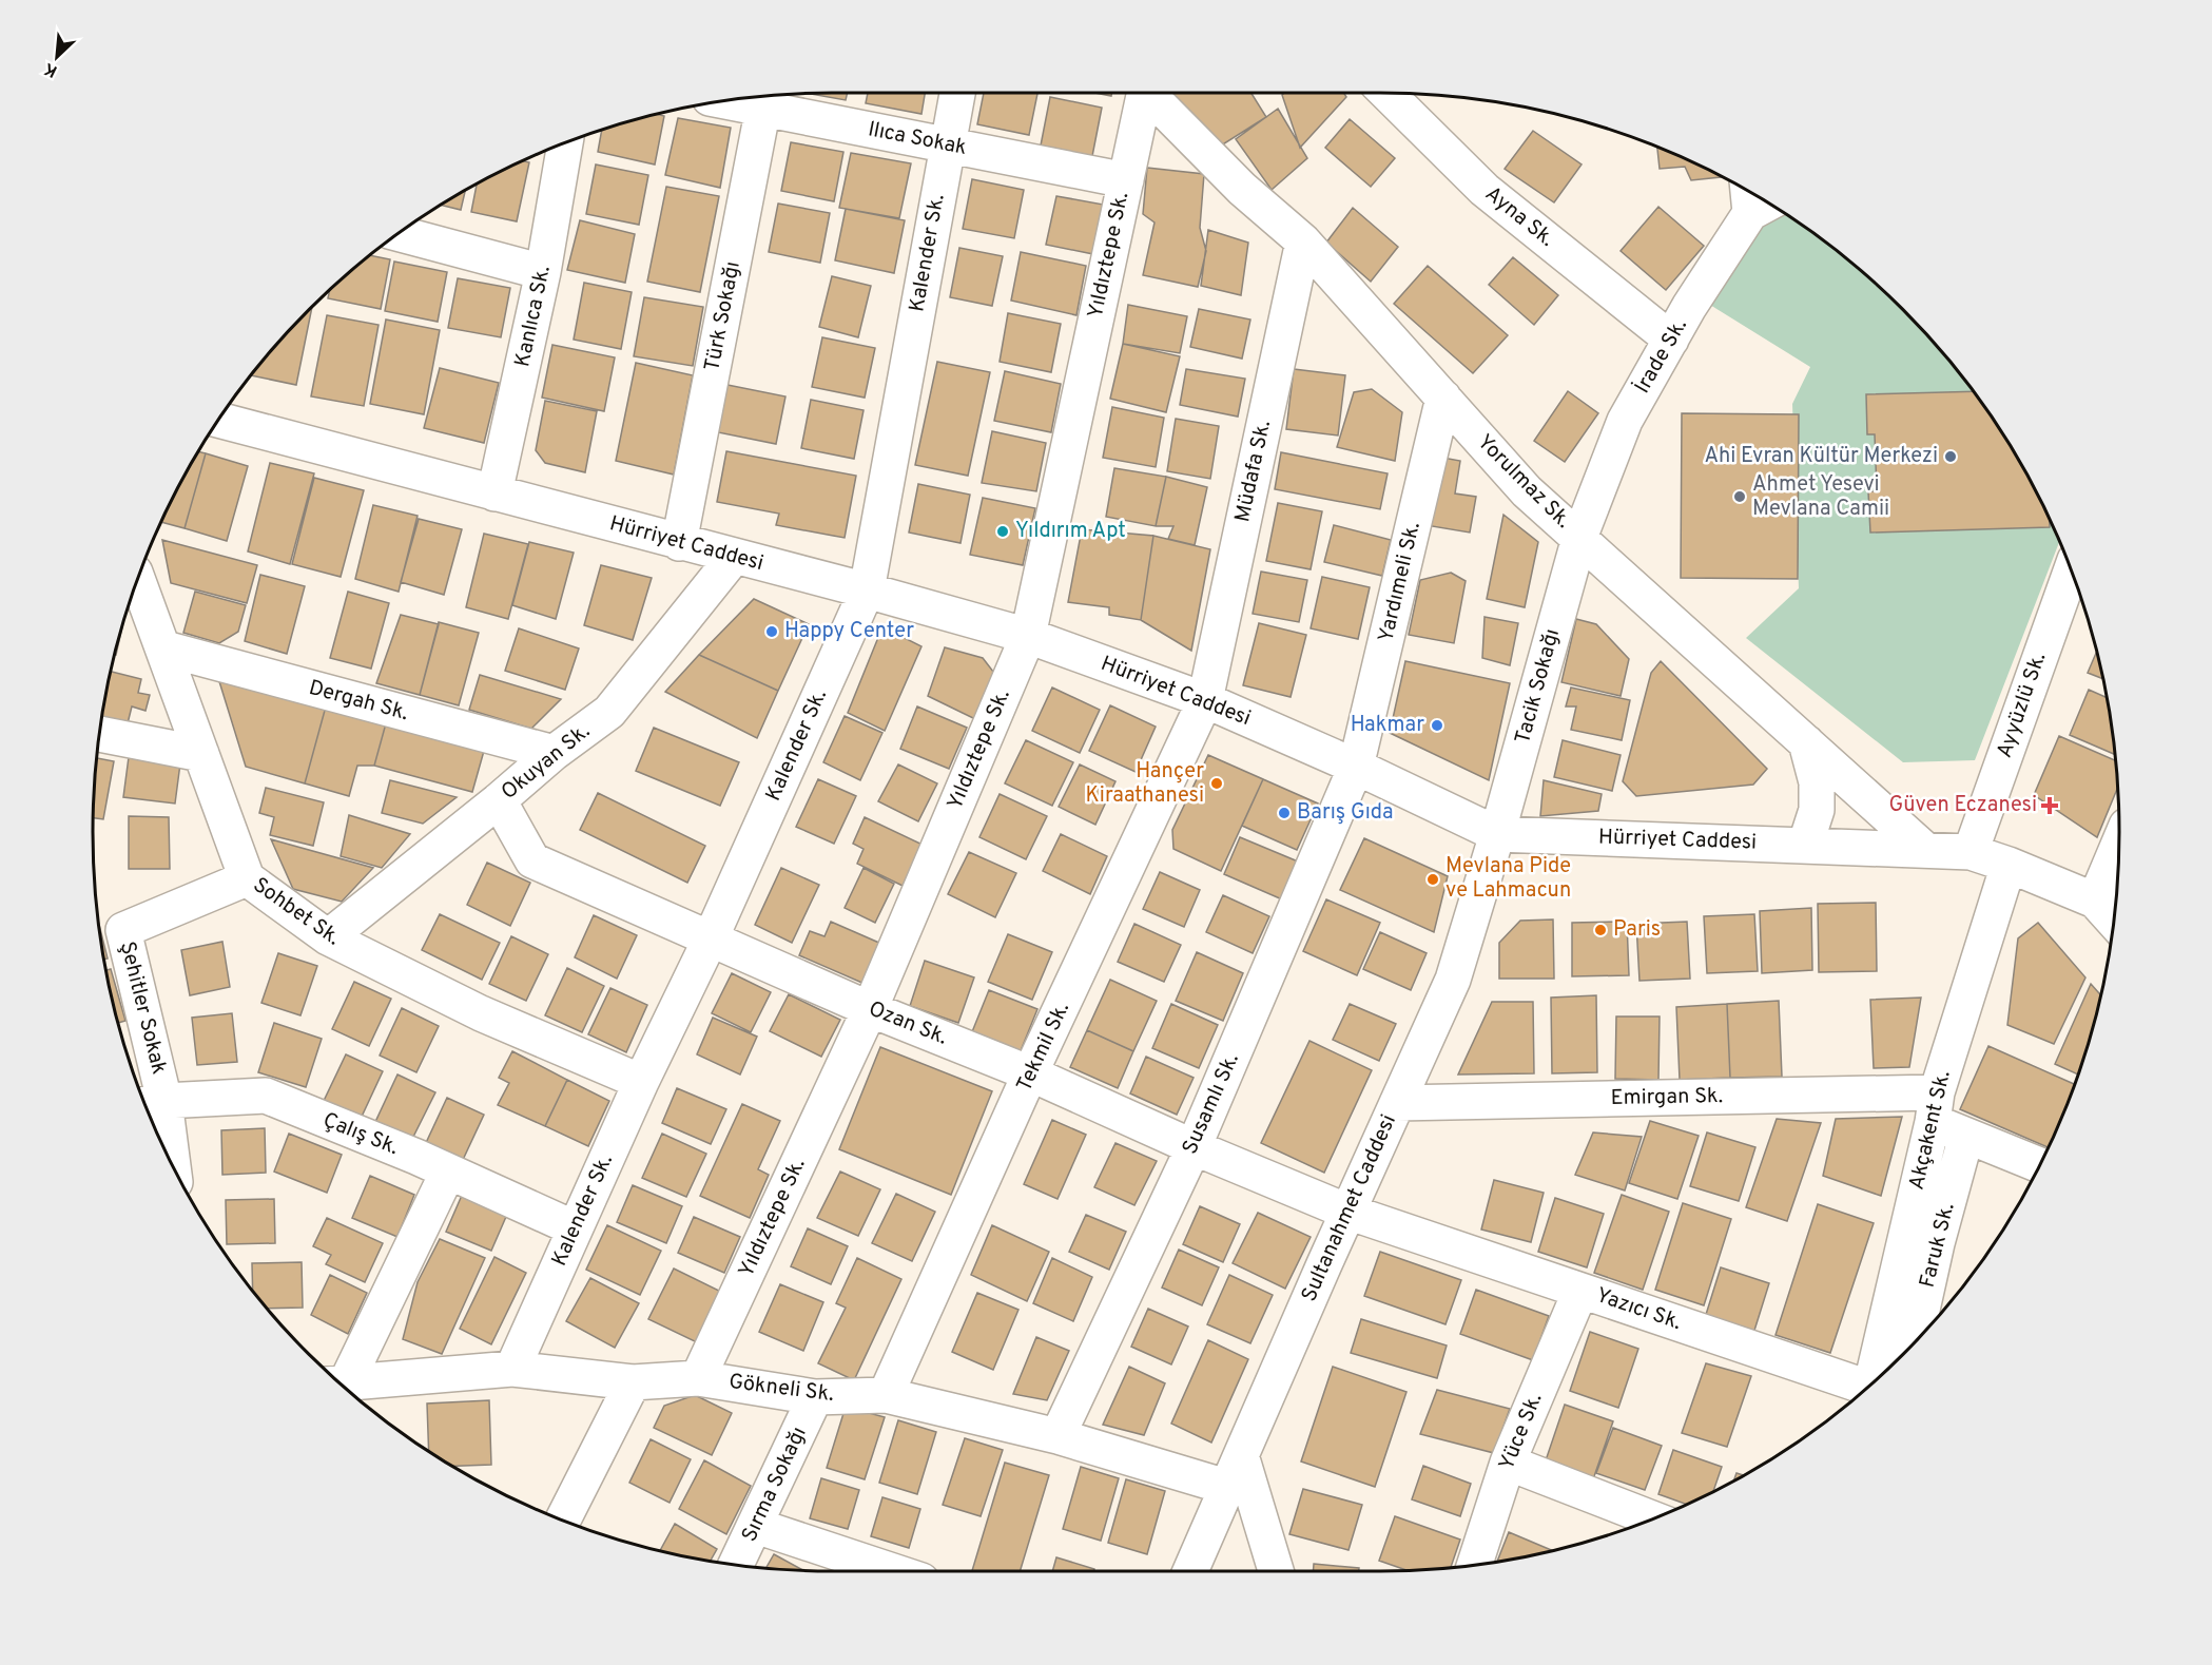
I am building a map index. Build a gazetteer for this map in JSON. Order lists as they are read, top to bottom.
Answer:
{
  "streets": {
    "street": [
      "llıca Sokak",
      "Ayna Sk.",
      "Kalender Sk.",
      "Yıldıztepe Sk.",
      "Kanlıca Sk.",
      "Türk Sokağı",
      "İrade Sk.",
      "Müdafa Sk.",
      "Yorulmaz Sk.",
      "Hürriyet Caddesi",
      "Yardımeli Sk.",
      "Tacik Sokağı",
      "Dergah Sk.",
      "Ayyüzlü Sk.",
      "Okuyan Sk.",
      "Sohbet Sk.",
      "Şehitler Sokak",
      "Ozan Sk.",
      "Tekmil Sk.",
      "Emirgan Sk.",
      "Susamlı Sk.",
      "Akçakent Sk.",
      "Çalış Sk.",
      "Sultanahmet Caddesi",
      "Faruk Sk.",
      "Yazıcı Sk.",
      "Gökneli Sk.",
      "Yüce Sk.",
      "Sırma Sokağı"
    ]
  },
  "crossings": [
    ["llıca Sokak", "Kalender Sk."],
    ["llıca Sokak", "Yıldıztepe Sk."],
    ["llıca Sokak", "Türk Sokağı"],
    ["Ayna Sk.", "İrade Sk."],
    ["Kalender Sk.", "Hürriyet Caddesi"],
    ["Kalender Sk.", "Sohbet Sk."],
    ["Kalender Sk.", "Ozan Sk."],
    ["Kalender Sk.", "Çalış Sk."],
    ["Kalender Sk.", "Gökneli Sk."],
    ["Yıldıztepe Sk.", "Hürriyet Caddesi"],
    ["Yıldıztepe Sk.", "Ozan Sk."],
    ["Yıldıztepe Sk.", "Gökneli Sk."],
    ["Kanlıca Sk.", "Hürriyet Caddesi"],
    ["Türk Sokağı", "Hürriyet Caddesi"],
    ["İrade Sk.", "Yorulmaz Sk."],
    ["İrade Sk.", "Tacik Sokağı"],
    ["Müdafa Sk.", "Yorulmaz Sk."],
    ["Müdafa Sk.", "Hürriyet Caddesi"],
    ["Müdafa Sk.", "Tekmil Sk."],
    ["Yorulmaz Sk.", "Hürriyet Caddesi"],
    ["Yorulmaz Sk.", "Yardımeli Sk."],
    ["Yorulmaz Sk.", "Tacik Sokağı"],
    ["Hürriyet Caddesi", "Yardımeli Sk."],
    ["Hürriyet Caddesi", "Tacik Sokağı"],
    ["Hürriyet Caddesi", "Ayyüzlü Sk."],
    ["Hürriyet Caddesi", "Okuyan Sk."],
    ["Hürriyet Caddesi", "Tekmil Sk."],
    ["Hürriyet Caddesi", "Susamlı Sk."],
    ["Hürriyet Caddesi", "Akçakent Sk."],
    ["Hürriyet Caddesi", "Sultanahmet Caddesi"],
    ["Yardımeli Sk.", "Susamlı Sk."],
    ["Tacik Sokağı", "Sultanahmet Caddesi"],
    ["Dergah Sk.", "Okuyan Sk."],
    ["Dergah Sk.", "Sohbet Sk."],
    ["Okuyan Sk.", "Sohbet Sk."],
    ["Okuyan Sk.", "Ozan Sk."],
    ["Sohbet Sk.", "Şehitler Sokak"],
    ["Şehitler Sokak", "Çalış Sk."],
    ["Ozan Sk.", "Tekmil Sk."],
    ["Ozan Sk.", "Susamlı Sk."],
    ["Ozan Sk.", "Sultanahmet Caddesi"],
    ["Ozan Sk.", "Yazıcı Sk."],
    ["Tekmil Sk.", "Gökneli Sk."],
    ["Emirgan Sk.", "Akçakent Sk."],
    ["Emirgan Sk.", "Sultanahmet Caddesi"],
    ["Susamlı Sk.", "Gökneli Sk."],
    ["Sultanahmet Caddesi", "Yazıcı Sk."],
    ["Sultanahmet Caddesi", "Gökneli Sk."],
    ["Yazıcı Sk.", "Yüce Sk."],
    ["Gökneli Sk.", "Sırma Sokağı"]
  ],
  "places": {
    "other": [
      "Ahi Evran Kültür Merkezi",
      "Ahmet Yesevi Mevlana Camii",
      "Yıldırım Apt",
      "Happy Center",
      "Hakmar",
      "Hançer Kiraathanesi",
      "Barış Gıda",
      "Mevlana Pide ve Lahmacun",
      "Paris"
    ],
    "health": ["Güven Eczanesi"]
  },
  "north": "bottom left"
}
